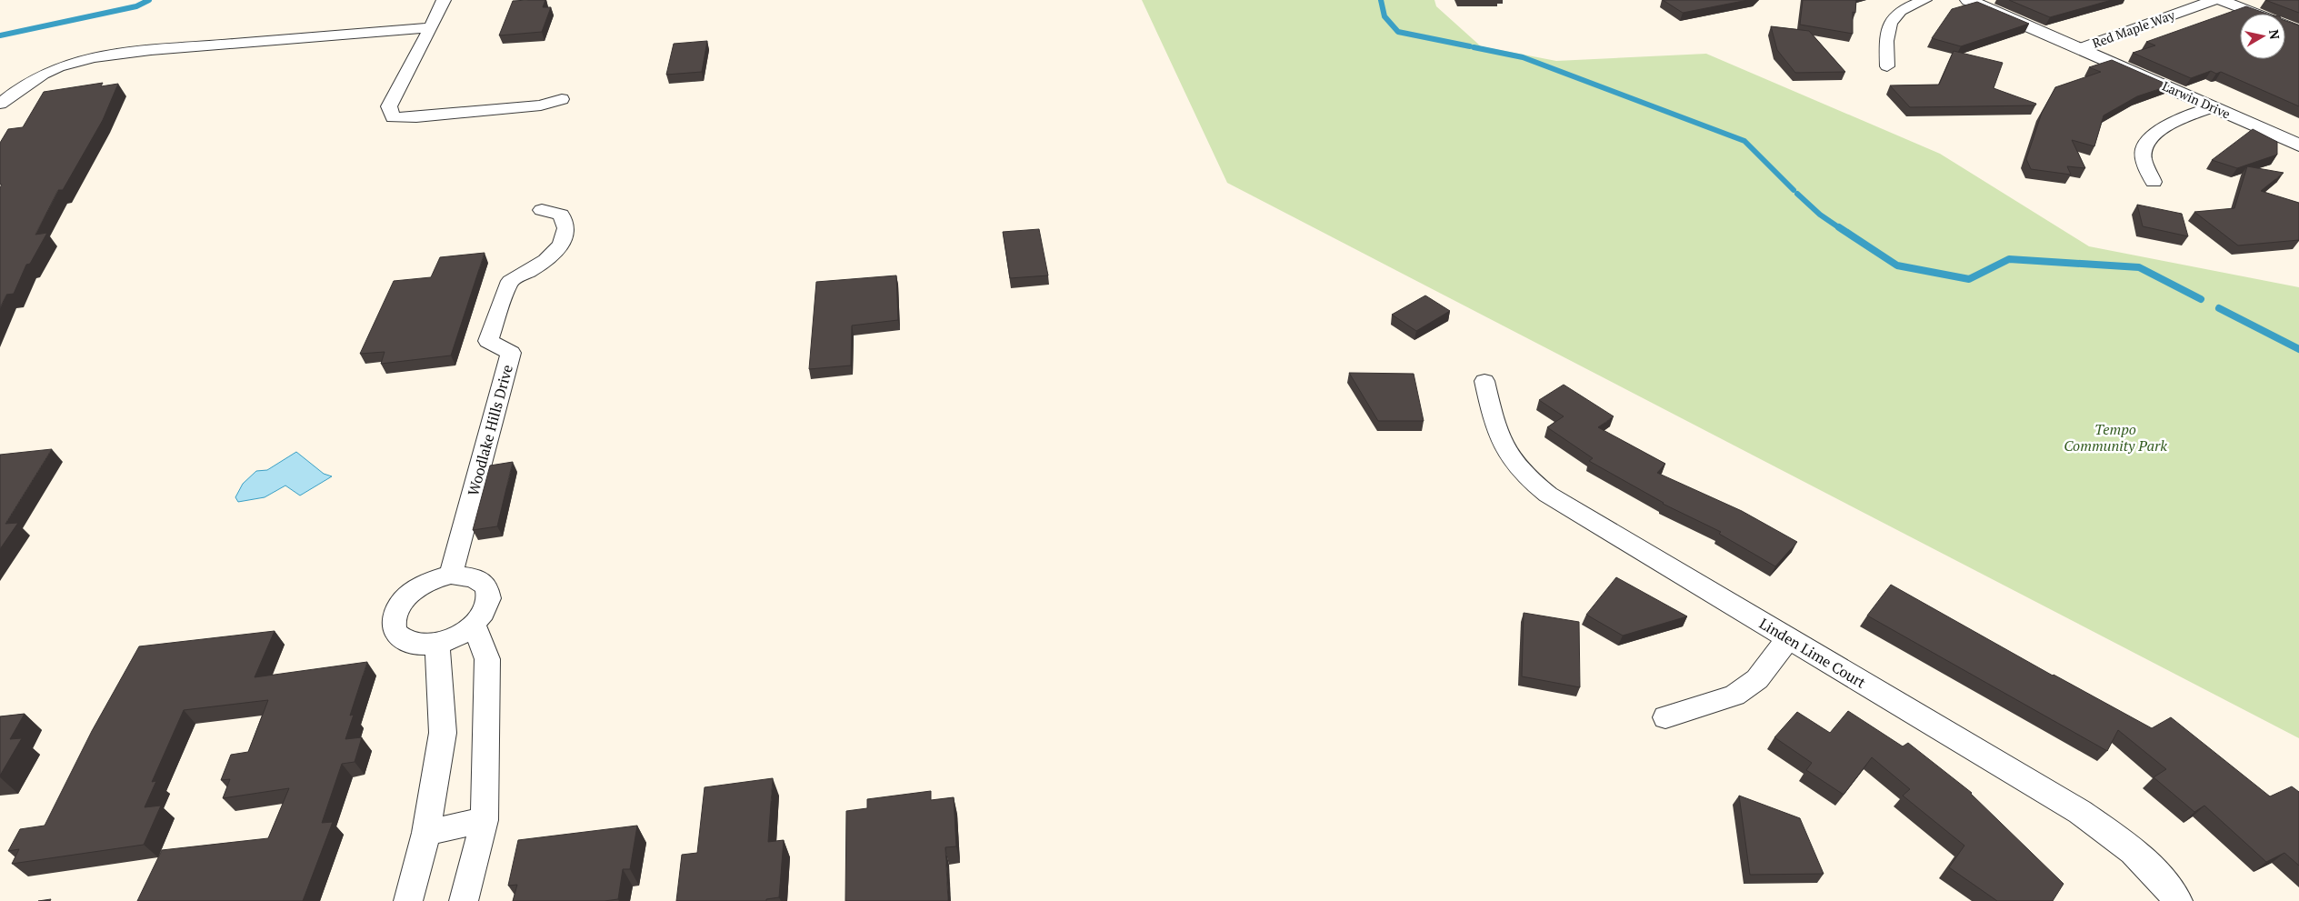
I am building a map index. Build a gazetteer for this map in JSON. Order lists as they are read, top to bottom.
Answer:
{
  "streets": {
    "street": [
      "Red Maple Way",
      "Larwin Drive",
      "Woodlake Hills Drive",
      "Linden Lime Court"
    ]
  },
  "crossings": [
    ["Red Maple Way", "Larwin Drive"]
  ],
  "parks": ["Tempo Community Park"],
  "north": "right"
}
